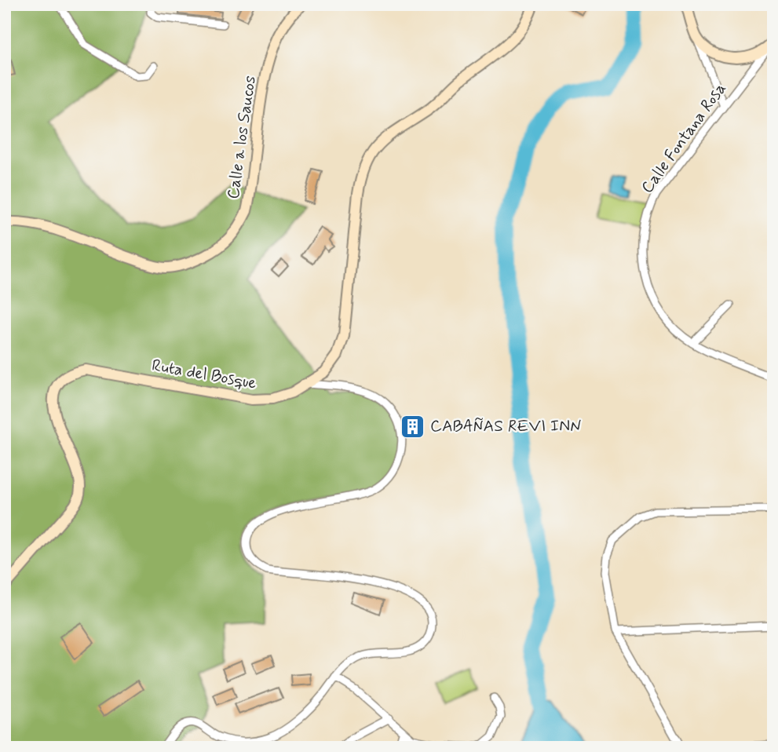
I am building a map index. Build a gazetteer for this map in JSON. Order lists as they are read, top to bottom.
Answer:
{
  "streets": {
    "street": ["Calle a los Saucos", "Calle Fontana Rosa", "Ruta del Bosque"]
  },
  "places": {
    "building": ["CABAÑAS REVI INN"]
  }
}
